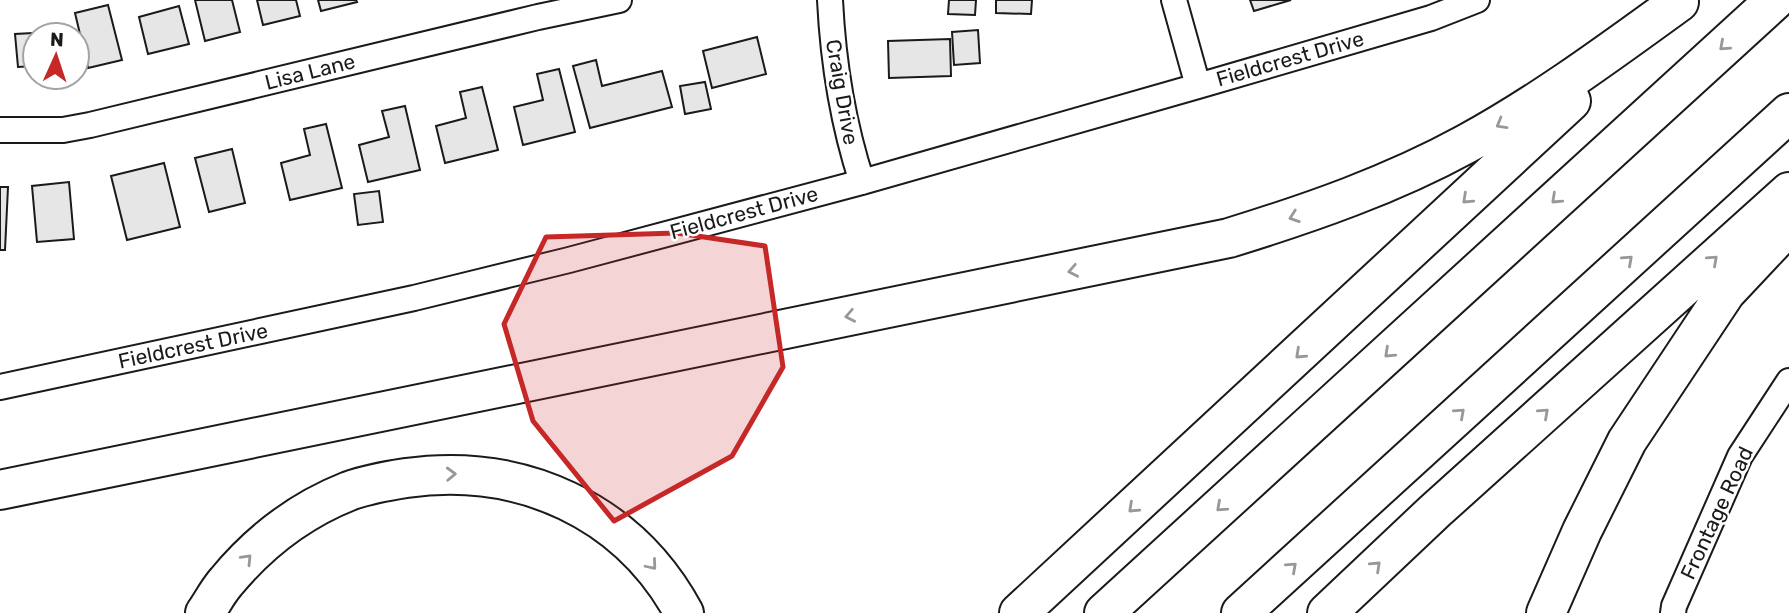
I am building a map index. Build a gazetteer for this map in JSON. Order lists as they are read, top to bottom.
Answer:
{
  "streets": {
    "street": [
      "Fieldcrest Drive",
      "Lisa Lane",
      "Craig Drive",
      "Frontage Road"
    ]
  },
  "crossings": [
    ["Fieldcrest Drive", "Craig Drive"]
  ],
  "north": "top"
}
